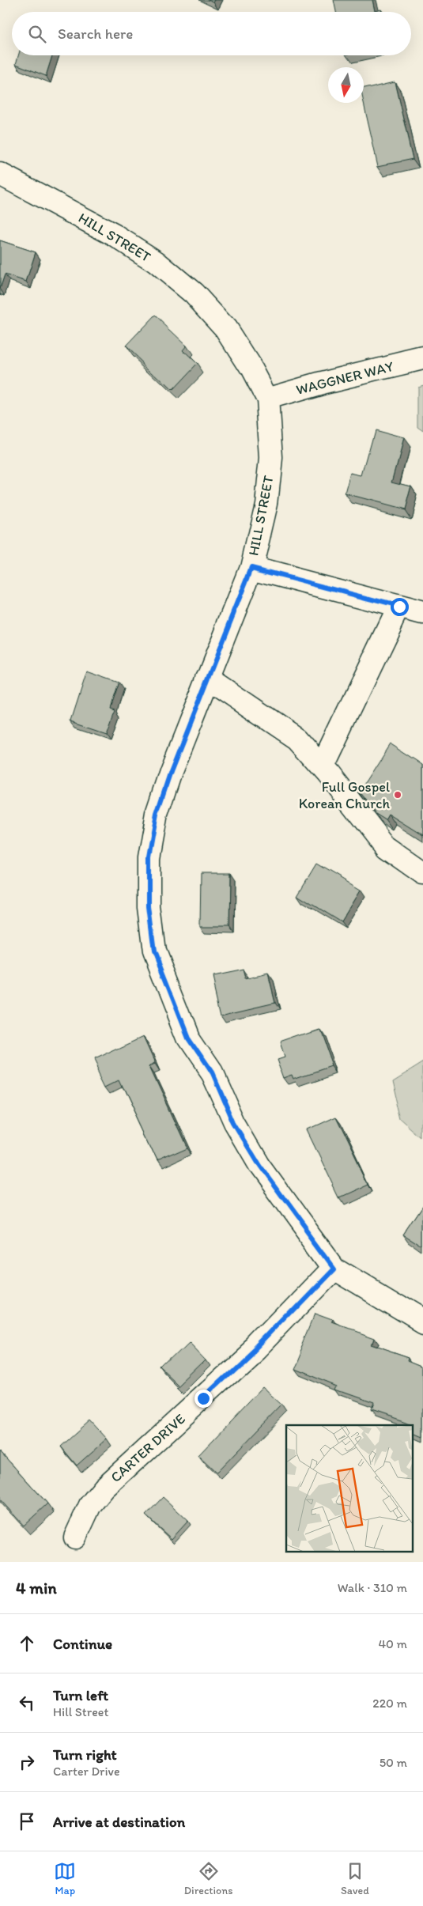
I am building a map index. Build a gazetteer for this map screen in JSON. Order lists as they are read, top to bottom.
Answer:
{
  "streets": {
    "street": ["HILL STREET", "WAGGNER WAY", "CARTER DRIVE"]
  },
  "crossings": [
    ["HILL STREET", "WAGGNER WAY"],
    ["HILL STREET", "CARTER DRIVE"]
  ],
  "places": ["Full Gospel Korean Church"],
  "north": "bottom",
  "page": {
    "search": "Search here",
    "heading": ["4 min", "Walk · 310 m"],
    "list": [
      ["Continue", "40 m"],
      ["Turn left", "Hill Street", "220 m"],
      ["Turn right", "Carter Drive", "50 m"],
      "Arrive at destination"
    ],
    "nav": ["Map", "Directions", "Saved"]
  }
}
